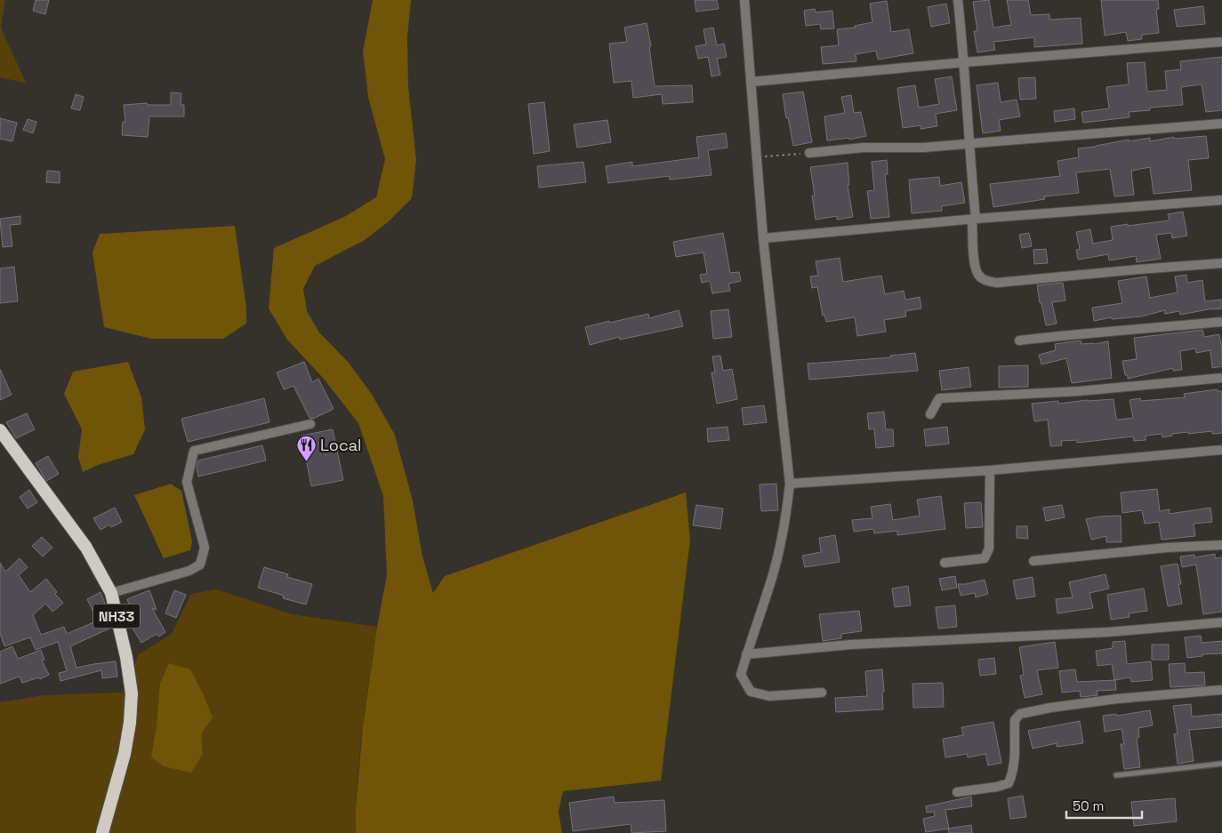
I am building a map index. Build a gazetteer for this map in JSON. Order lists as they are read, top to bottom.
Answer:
{
  "streets": {
    "highway": ["NH33"]
  },
  "places": {
    "restaurant": ["Local"]
  },
  "scale_bar": "50 m"
}
